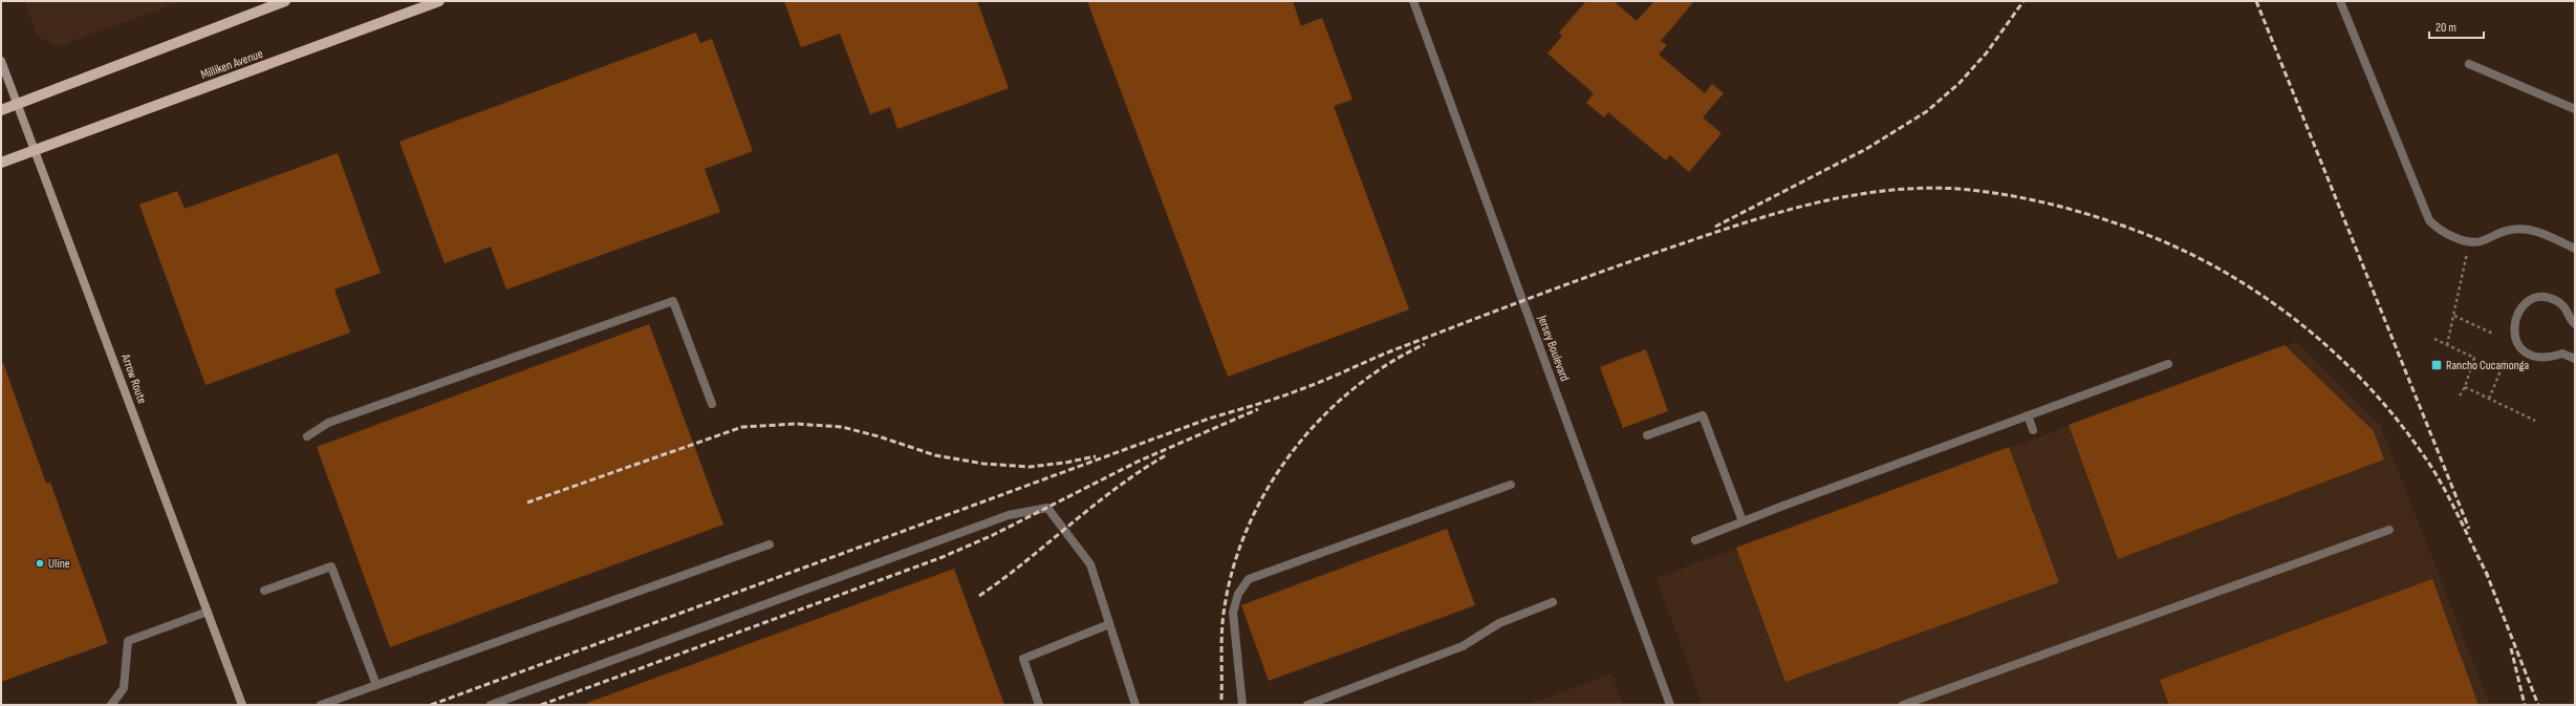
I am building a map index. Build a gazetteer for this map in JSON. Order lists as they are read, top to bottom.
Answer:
{
  "streets": {
    "main road": ["Milliken Avenue", "Arrow Route"],
    "street": ["Jersey Boulevard"]
  },
  "crossings": [
    ["Milliken Avenue", "Arrow Route"]
  ],
  "places": {
    "transit": ["Rancho Cucamonga"],
    "other": ["Uline"]
  },
  "scale_bar": "20 m"
}
